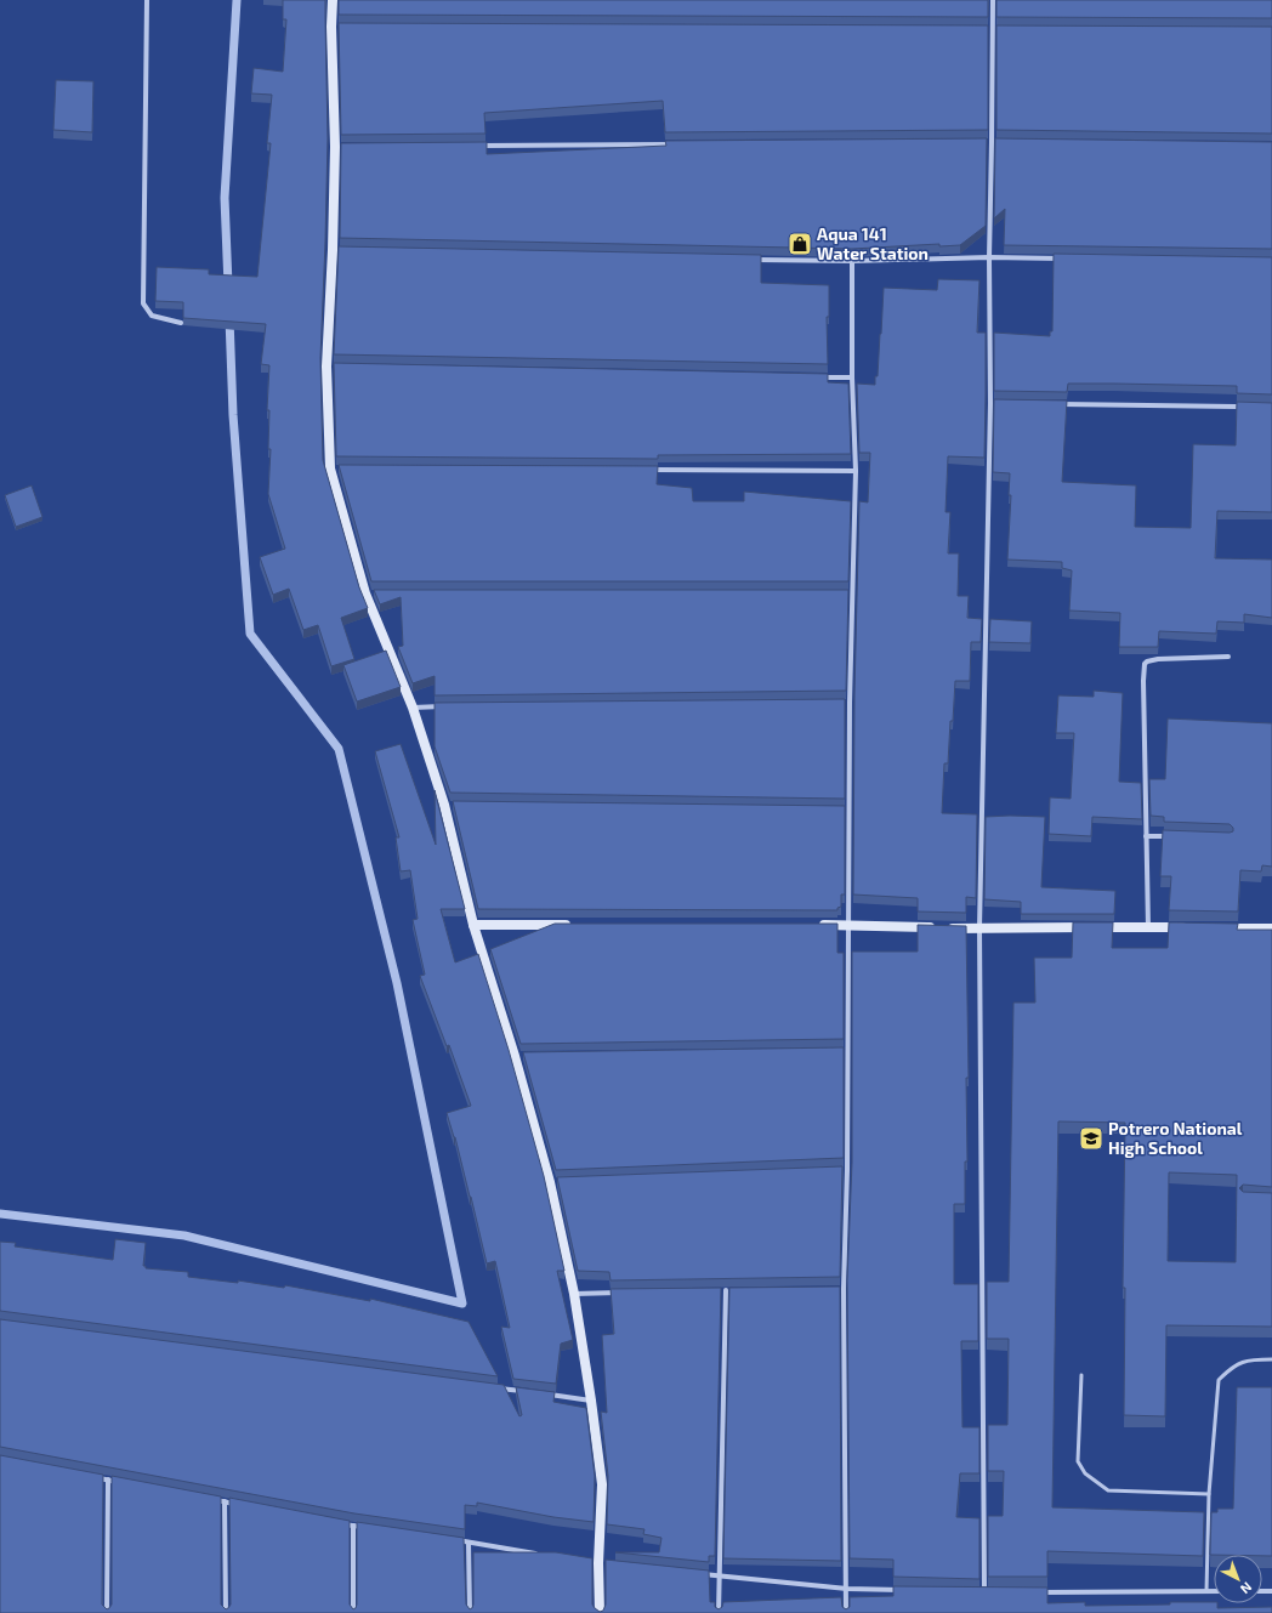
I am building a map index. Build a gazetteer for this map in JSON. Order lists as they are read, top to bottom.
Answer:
{
  "places": {
    "shop": ["Aqua 141 Water Station"],
    "school or university": ["Potrero National High School"]
  },
  "north": "bottom right"
}
